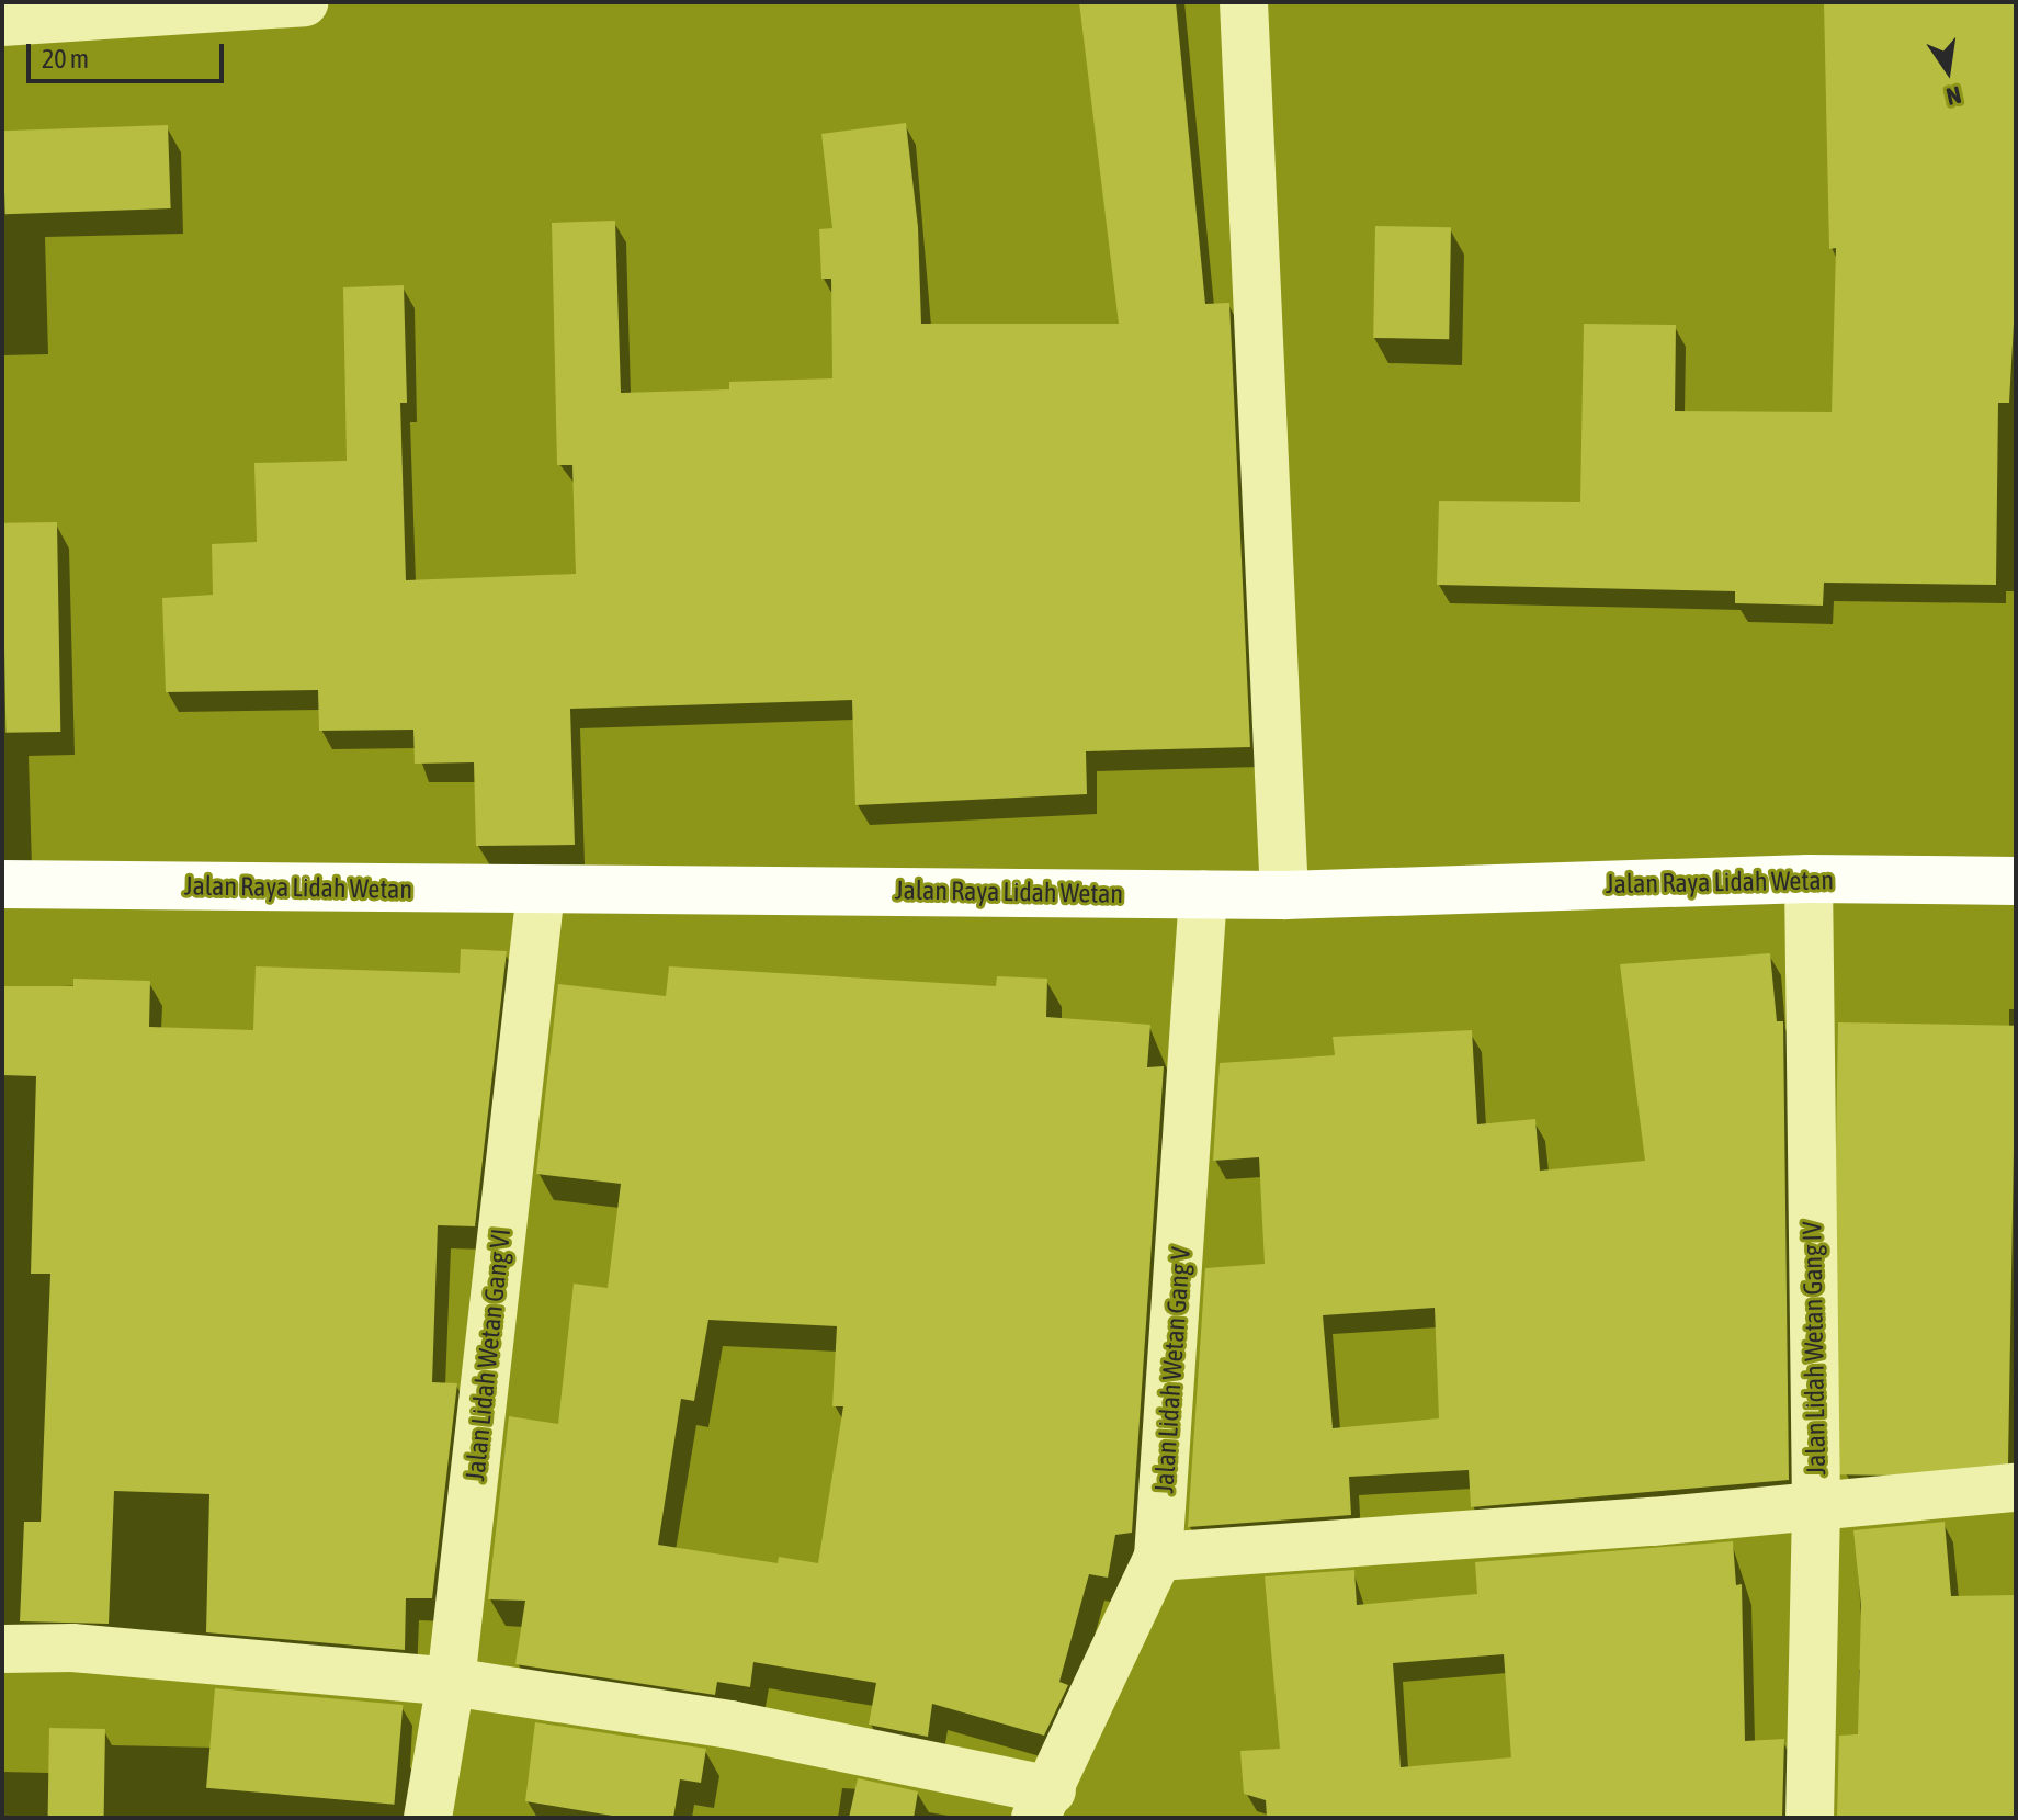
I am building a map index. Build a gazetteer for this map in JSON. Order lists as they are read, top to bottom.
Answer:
{
  "streets": {
    "main road": ["Jalan Raya Lidah Wetan"],
    "street": ["Jalan Lidah Wetan Gang IV", "Jalan Lidah Wetan Gang VI", "Jalan Lidah Wetan Gang V"]
  },
  "crossings": [
    ["Jalan Raya Lidah Wetan", "Jalan Lidah Wetan Gang IV"],
    ["Jalan Raya Lidah Wetan", "Jalan Lidah Wetan Gang VI"],
    ["Jalan Raya Lidah Wetan", "Jalan Lidah Wetan Gang V"]
  ],
  "scale_bar": "20 m",
  "north": "bottom"
}
